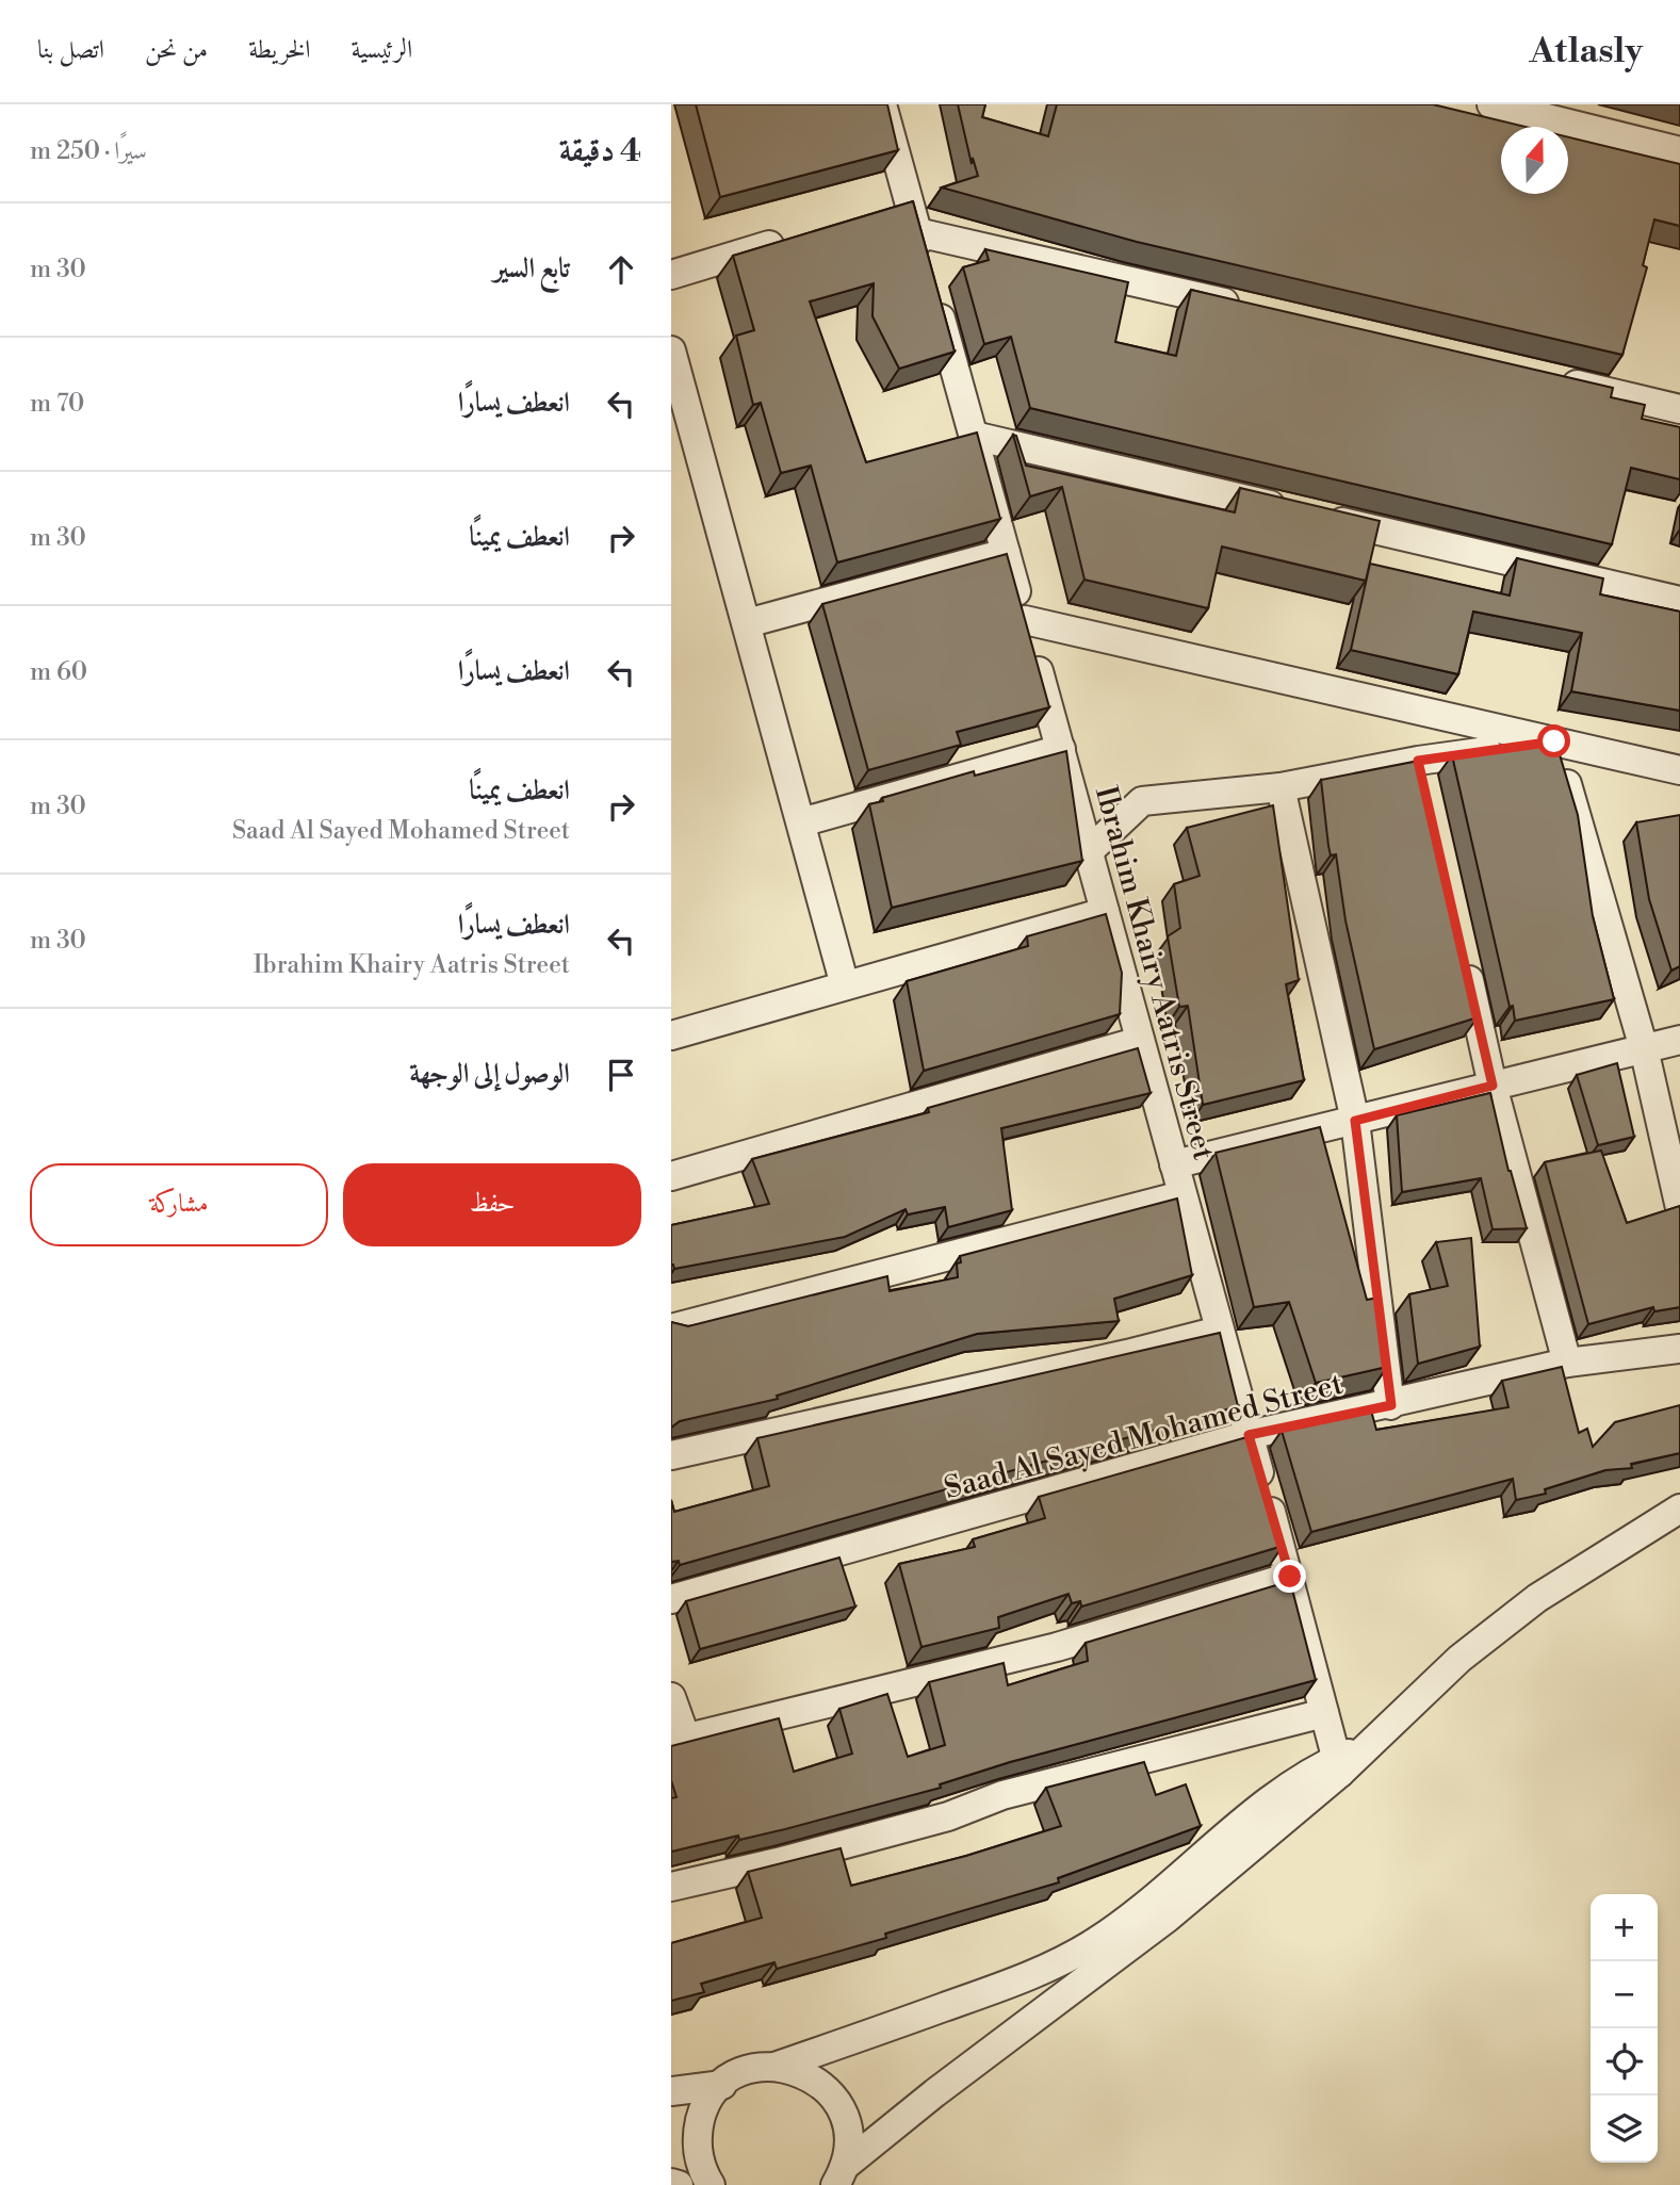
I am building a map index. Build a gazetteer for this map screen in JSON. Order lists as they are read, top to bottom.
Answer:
{
  "streets": {
    "street": ["Ibrahim Khairy Aatris Street", "Saad Al Sayed Mohamed Street"]
  },
  "crossings": [
    ["Ibrahim Khairy Aatris Street", "Saad Al Sayed Mohamed Street"]
  ],
  "north": "top",
  "page": {
    "header": "Atlasly",
    "nav": [
      "الرئيسية",
      "الخريطة",
      "من نحن",
      "اتصل بنا"
    ],
    "heading": ["4 دقيقة", "سيرًا · 250 m"],
    "list": [
      ["تابع السير", "30 m"],
      ["انعطف يسارًا", "70 m"],
      ["انعطف يمينًا", "30 m"],
      ["انعطف يسارًا", "60 m"],
      ["انعطف يمينًا", "Saad Al Sayed Mohamed Street", "30 m"],
      ["انعطف يسارًا", "Ibrahim Khairy Aatris Street", "30 m"],
      "الوصول إلى الوجهة"
    ],
    "buttons": ["حفظ", "مشاركة"],
    "map_buttons": ["+", "−"]
  }
}
